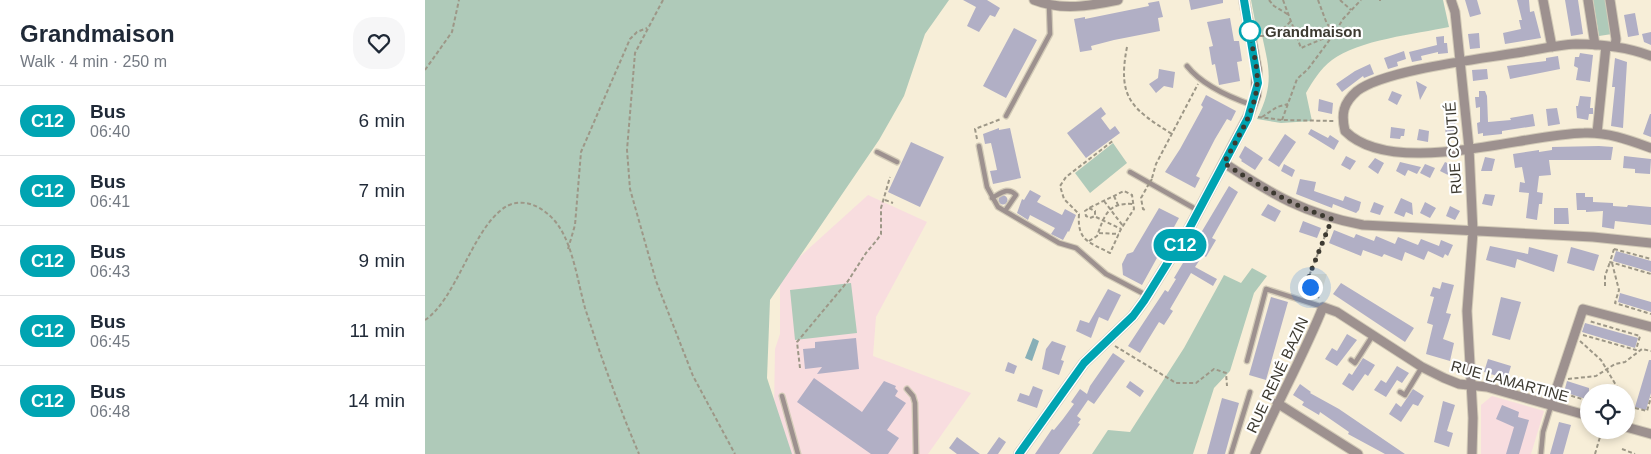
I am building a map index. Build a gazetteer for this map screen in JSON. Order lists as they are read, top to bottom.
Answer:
{
  "streets": {
    "street": ["RUE COUTIÉ", "RUE RENÉ BAZIN", "RUE LAMARTINE"]
  },
  "crossings": [
    ["RUE COUTIÉ", "RUE LAMARTINE"],
    ["RUE RENÉ BAZIN", "RUE LAMARTINE"]
  ],
  "places": ["Grandmaison"],
  "lines": ["bus line C12"],
  "page": {
    "heading": ["Grandmaison", "Walk · 4 min · 250 m"],
    "on_map": "C12",
    "list": [
      {
        "mark": "C12",
        "name": "Bus",
        "note": "06:40",
        "value": "6 min"
      },
      {
        "mark": "C12",
        "name": "Bus",
        "note": "06:41",
        "value": "7 min"
      },
      {
        "mark": "C12",
        "name": "Bus",
        "note": "06:43",
        "value": "9 min"
      },
      {
        "mark": "C12",
        "name": "Bus",
        "note": "06:45",
        "value": "11 min"
      },
      {
        "mark": "C12",
        "name": "Bus",
        "note": "06:48",
        "value": "14 min"
      }
    ]
  }
}
